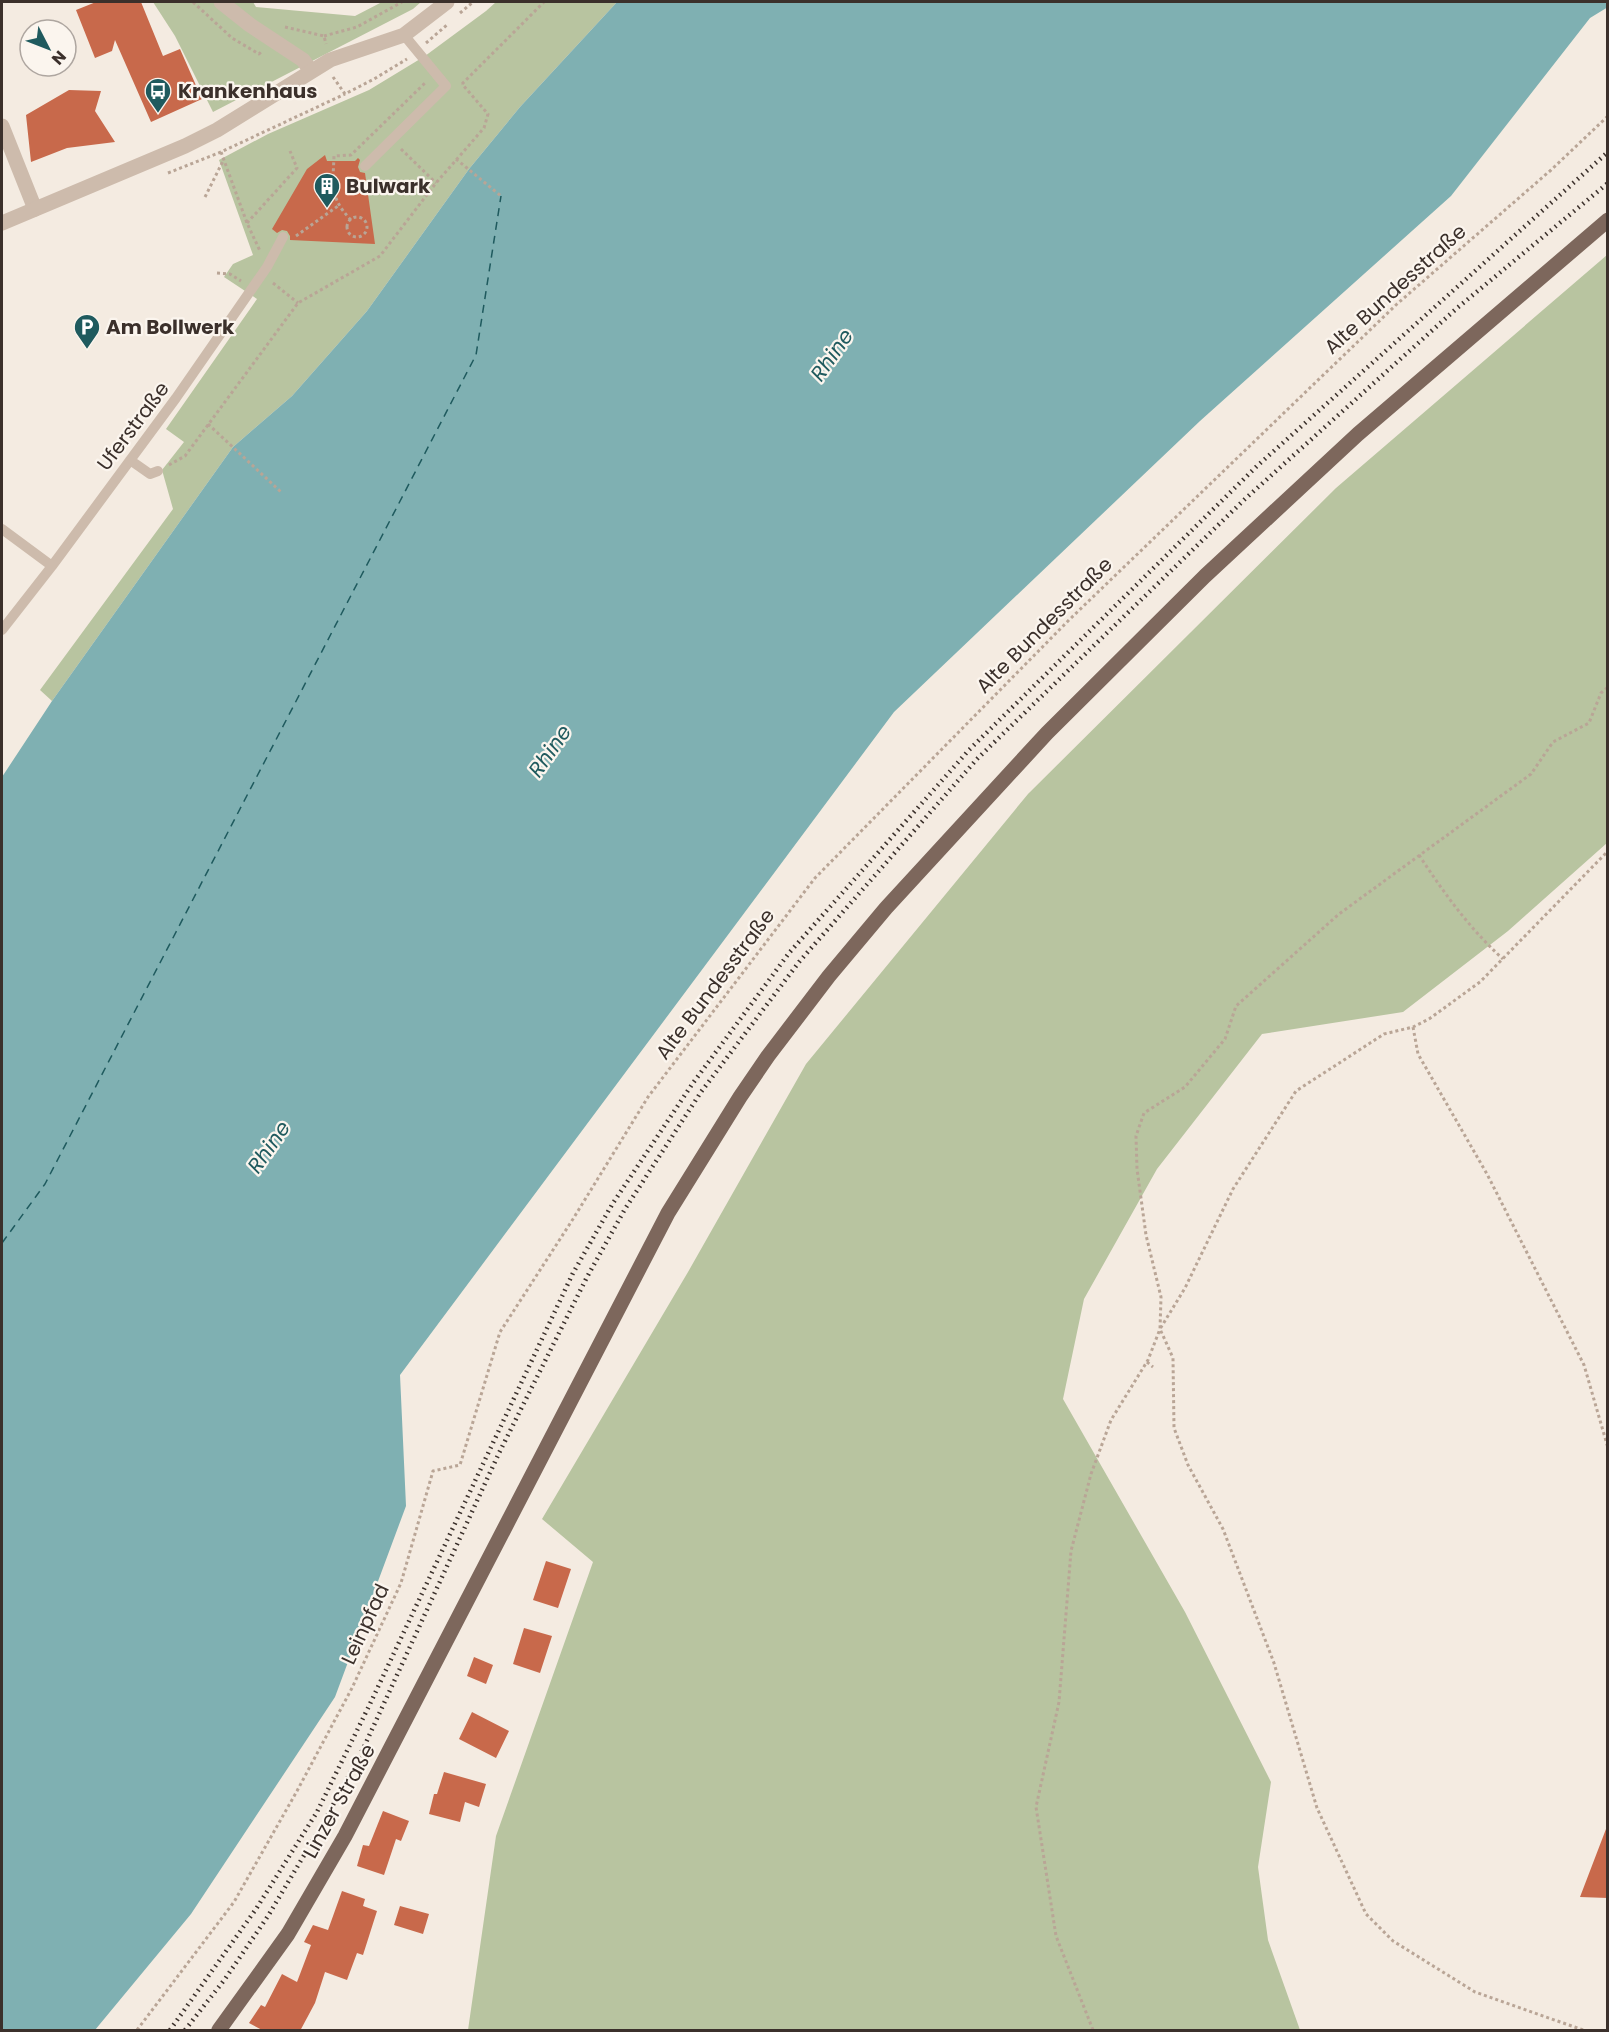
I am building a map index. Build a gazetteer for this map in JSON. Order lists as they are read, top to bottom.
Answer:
{
  "streets": {
    "main road": ["Linzer Straße"],
    "lane": ["Uferstraße"],
    "path": ["Alte Bundesstraße", "Leinpfad"]
  },
  "crossings": [
    ["Alte Bundesstraße", "Leinpfad"]
  ],
  "water": ["Rhine"],
  "places": {
    "bus stop": ["Krankenhaus"],
    "building": ["Bulwark"],
    "parking": ["Am Bollwerk"]
  },
  "north": "bottom right"
}
